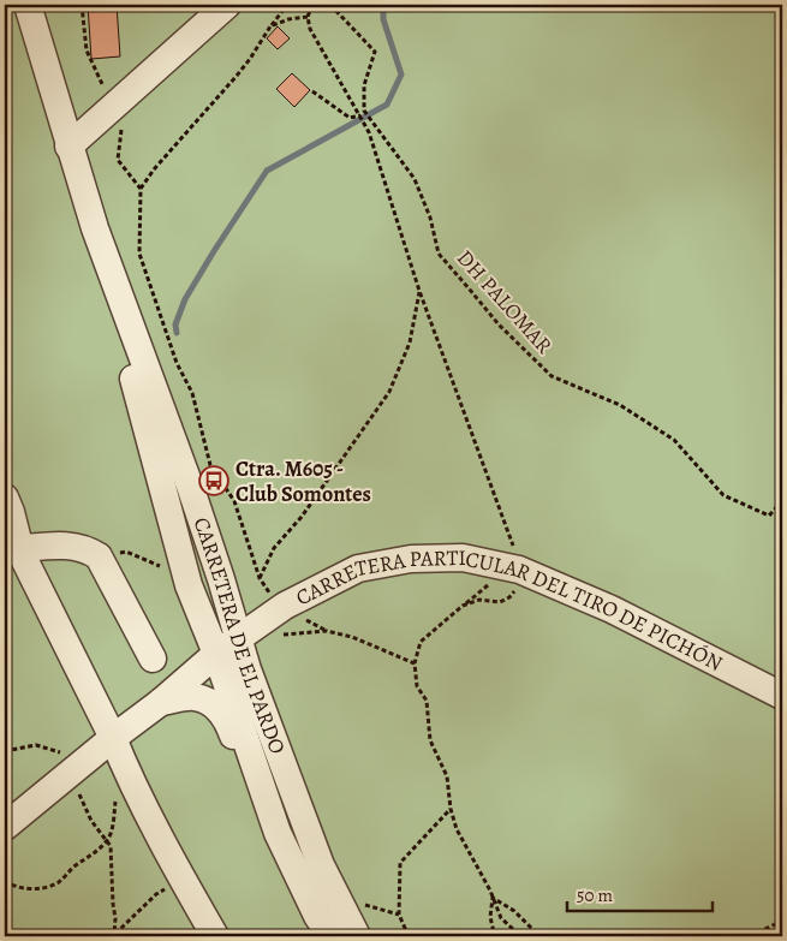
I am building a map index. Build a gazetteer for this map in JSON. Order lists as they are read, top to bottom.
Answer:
{
  "streets": {
    "street": ["CARRETERA DE EL PARDO", "CARRETERA PARTICULAR DEL TIRO DE PICHÓN"],
    "path": ["DH PALOMAR"]
  },
  "crossings": [
    ["CARRETERA DE EL PARDO", "CARRETERA PARTICULAR DEL TIRO DE PICHÓN"]
  ],
  "places": {
    "bus stop": ["Ctra. M605 - Club Somontes"]
  },
  "scale_bar": "50 m"
}
